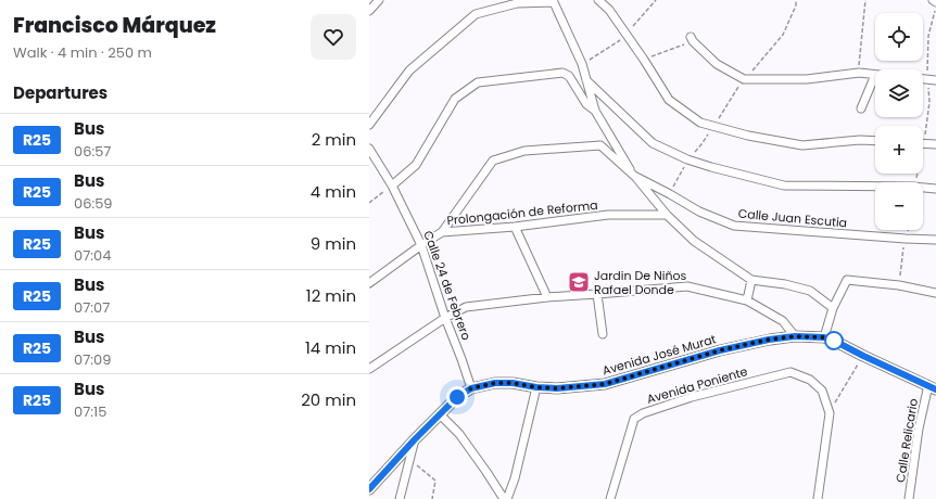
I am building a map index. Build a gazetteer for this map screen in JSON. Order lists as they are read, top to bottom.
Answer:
{
  "streets": {
    "street": [
      "Prolongación de Reforma",
      "Calle Juan Escutia",
      "Calle 24 de Febrero",
      "Avenida José Murat",
      "Avenida Poniente",
      "Calle Relicario"
    ]
  },
  "crossings": [
    ["Prolongación de Reforma", "Calle 24 de Febrero"],
    ["Calle 24 de Febrero", "Avenida José Murat"],
    ["Avenida José Murat", "Calle Relicario"]
  ],
  "places": {
    "school or university": ["Jardin De Niños Rafael Donde"]
  },
  "lines": ["bus line R25"],
  "page": {
    "heading": [
      ["Francisco Márquez", "Walk · 4 min · 250 m"],
      "Departures"
    ],
    "map_buttons": ["+", "−"],
    "list": [
      {
        "mark": "R25",
        "name": "Bus",
        "note": "06:57",
        "value": "2 min"
      },
      {
        "mark": "R25",
        "name": "Bus",
        "note": "06:59",
        "value": "4 min"
      },
      {
        "mark": "R25",
        "name": "Bus",
        "note": "07:04",
        "value": "9 min"
      },
      {
        "mark": "R25",
        "name": "Bus",
        "note": "07:07",
        "value": "12 min"
      },
      {
        "mark": "R25",
        "name": "Bus",
        "note": "07:09",
        "value": "14 min"
      },
      {
        "mark": "R25",
        "name": "Bus",
        "note": "07:15",
        "value": "20 min"
      }
    ]
  }
}
